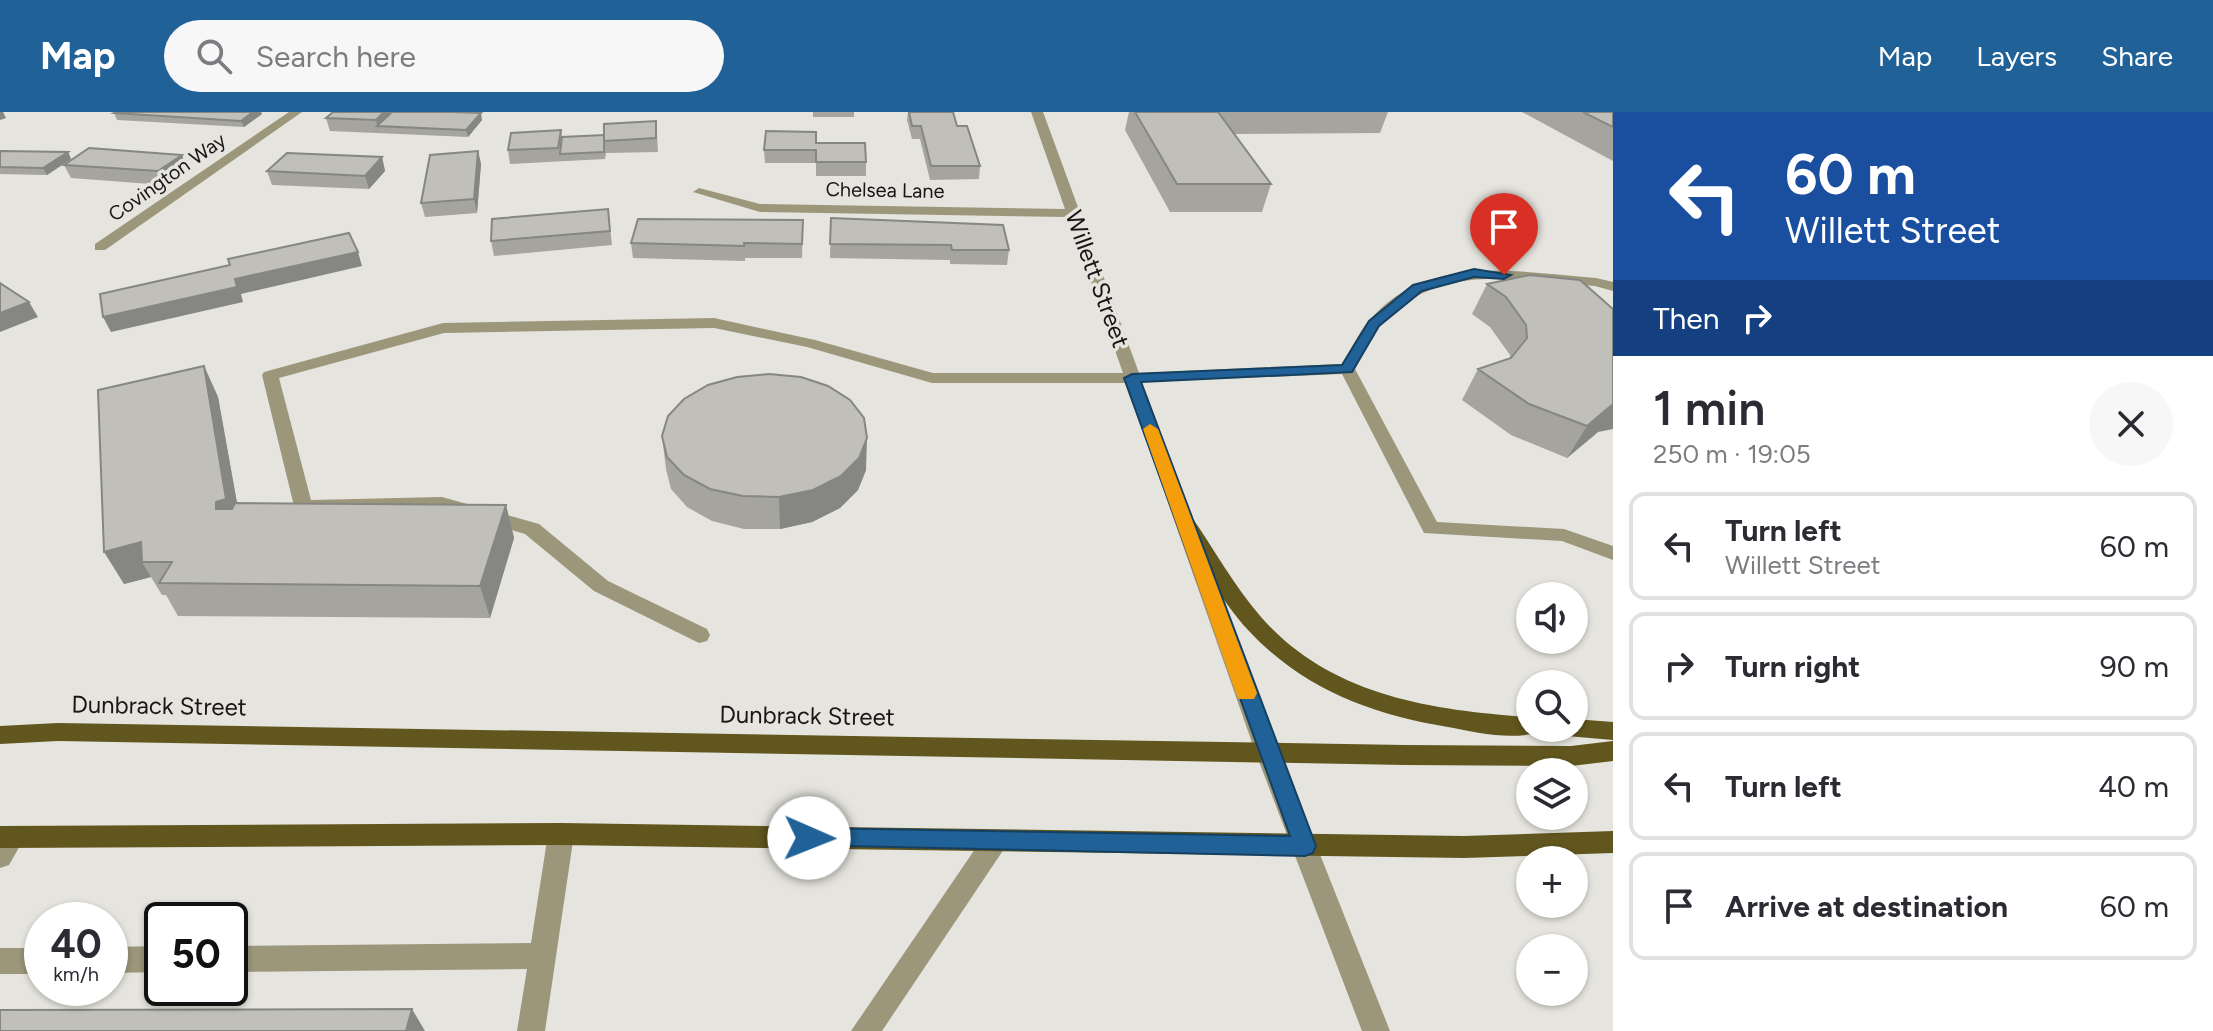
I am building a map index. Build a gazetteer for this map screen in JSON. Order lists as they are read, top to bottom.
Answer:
{
  "streets": {
    "main road": ["Dunbrack Street"],
    "street": ["Covington Way", "Chelsea Lane", "Willett Street"]
  },
  "crossings": [
    ["Chelsea Lane", "Willett Street"],
    ["Willett Street", "Dunbrack Street"]
  ],
  "page": {
    "header": "Map",
    "search": "Search here",
    "nav": ["Map", "Layers", "Share"],
    "turn": ["60 m", "Willett Street"],
    "then": "Then",
    "heading": ["1 min", "250 m · 19:05"],
    "list": [
      {
        "name": "Turn left",
        "note": "Willett Street",
        "value": "60 m"
      },
      {
        "name": "Turn right",
        "value": "90 m"
      },
      {
        "name": "Turn left",
        "value": "40 m"
      },
      {
        "name": "Arrive at destination",
        "value": "60 m"
      }
    ],
    "map_buttons": ["+", "−"],
    "speed": "40 km/h",
    "limit": "50"
  }
}
